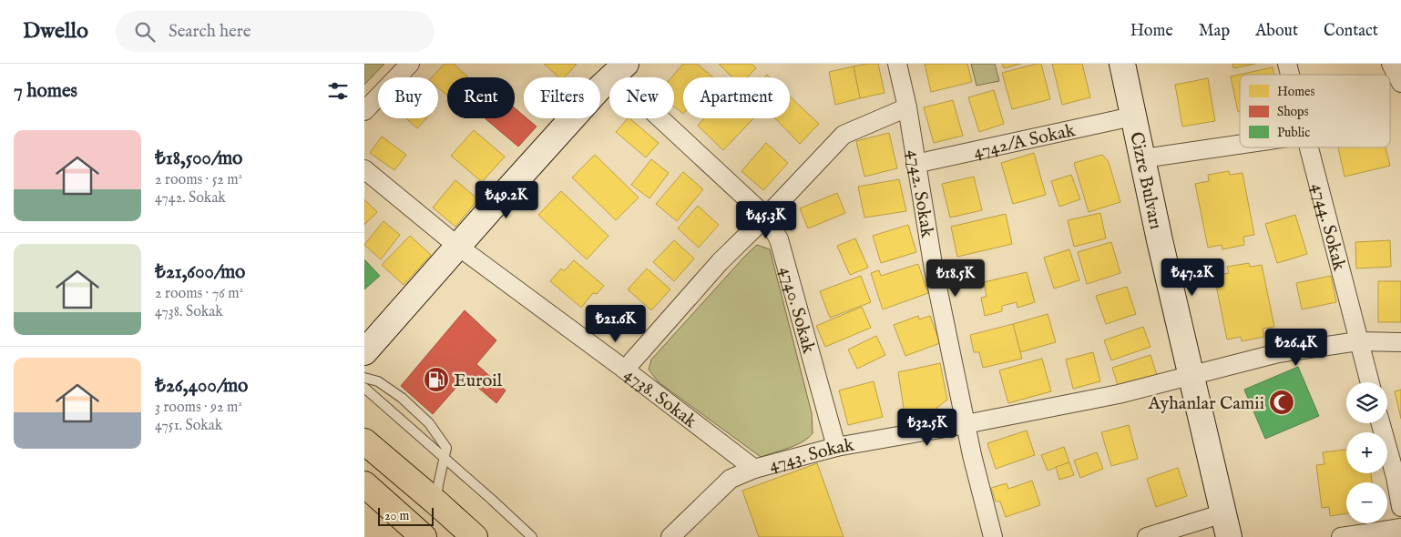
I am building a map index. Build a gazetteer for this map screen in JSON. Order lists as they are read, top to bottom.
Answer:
{
  "streets": {
    "main road": ["Cizre Bulvarı"],
    "street": [
      "4742/A Sokak",
      "4742. Sokak",
      "4744. Sokak",
      "4740. Sokak",
      "4738. Sokak",
      "4743. Sokak"
    ]
  },
  "crossings": [
    ["4742/A Sokak", "Cizre Bulvarı"],
    ["4742/A Sokak", "4742. Sokak"],
    ["Cizre Bulvarı", "4743. Sokak"],
    ["4742. Sokak", "4743. Sokak"],
    ["4744. Sokak", "4743. Sokak"],
    ["4740. Sokak", "4743. Sokak"],
    ["4738. Sokak", "4743. Sokak"]
  ],
  "places": {
    "fuel station": ["Euroil"],
    "mosque": ["Ayhanlar Camii"]
  },
  "legend": ["Homes", "Shops", "Public"],
  "scale_bar": "20 m",
  "page": {
    "header": "Dwello",
    "search": "Search here",
    "nav": [
      "Home",
      "Map",
      "About",
      "Contact"
    ],
    "heading": "7 homes",
    "chip": [
      "Buy",
      "Rent",
      "Filters",
      "New",
      "Apartment"
    ],
    "list": [
      {
        "name": "₺18,500/mo",
        "note": "2 rooms · 52 m² · 4742. Sokak"
      },
      {
        "name": "₺21,600/mo",
        "note": "2 rooms · 76 m² · 4738. Sokak"
      },
      {
        "name": "₺26,400/mo",
        "note": "3 rooms · 92 m² · 4751. Sokak"
      }
    ],
    "price": [
      "₺49.2K",
      "₺45.3K",
      "₺47.2K",
      "₺18.5K",
      "₺21.6K",
      "₺26.4K",
      "₺32.5K"
    ],
    "map_buttons": ["+", "−"],
    "scale": "20 m"
  }
}
